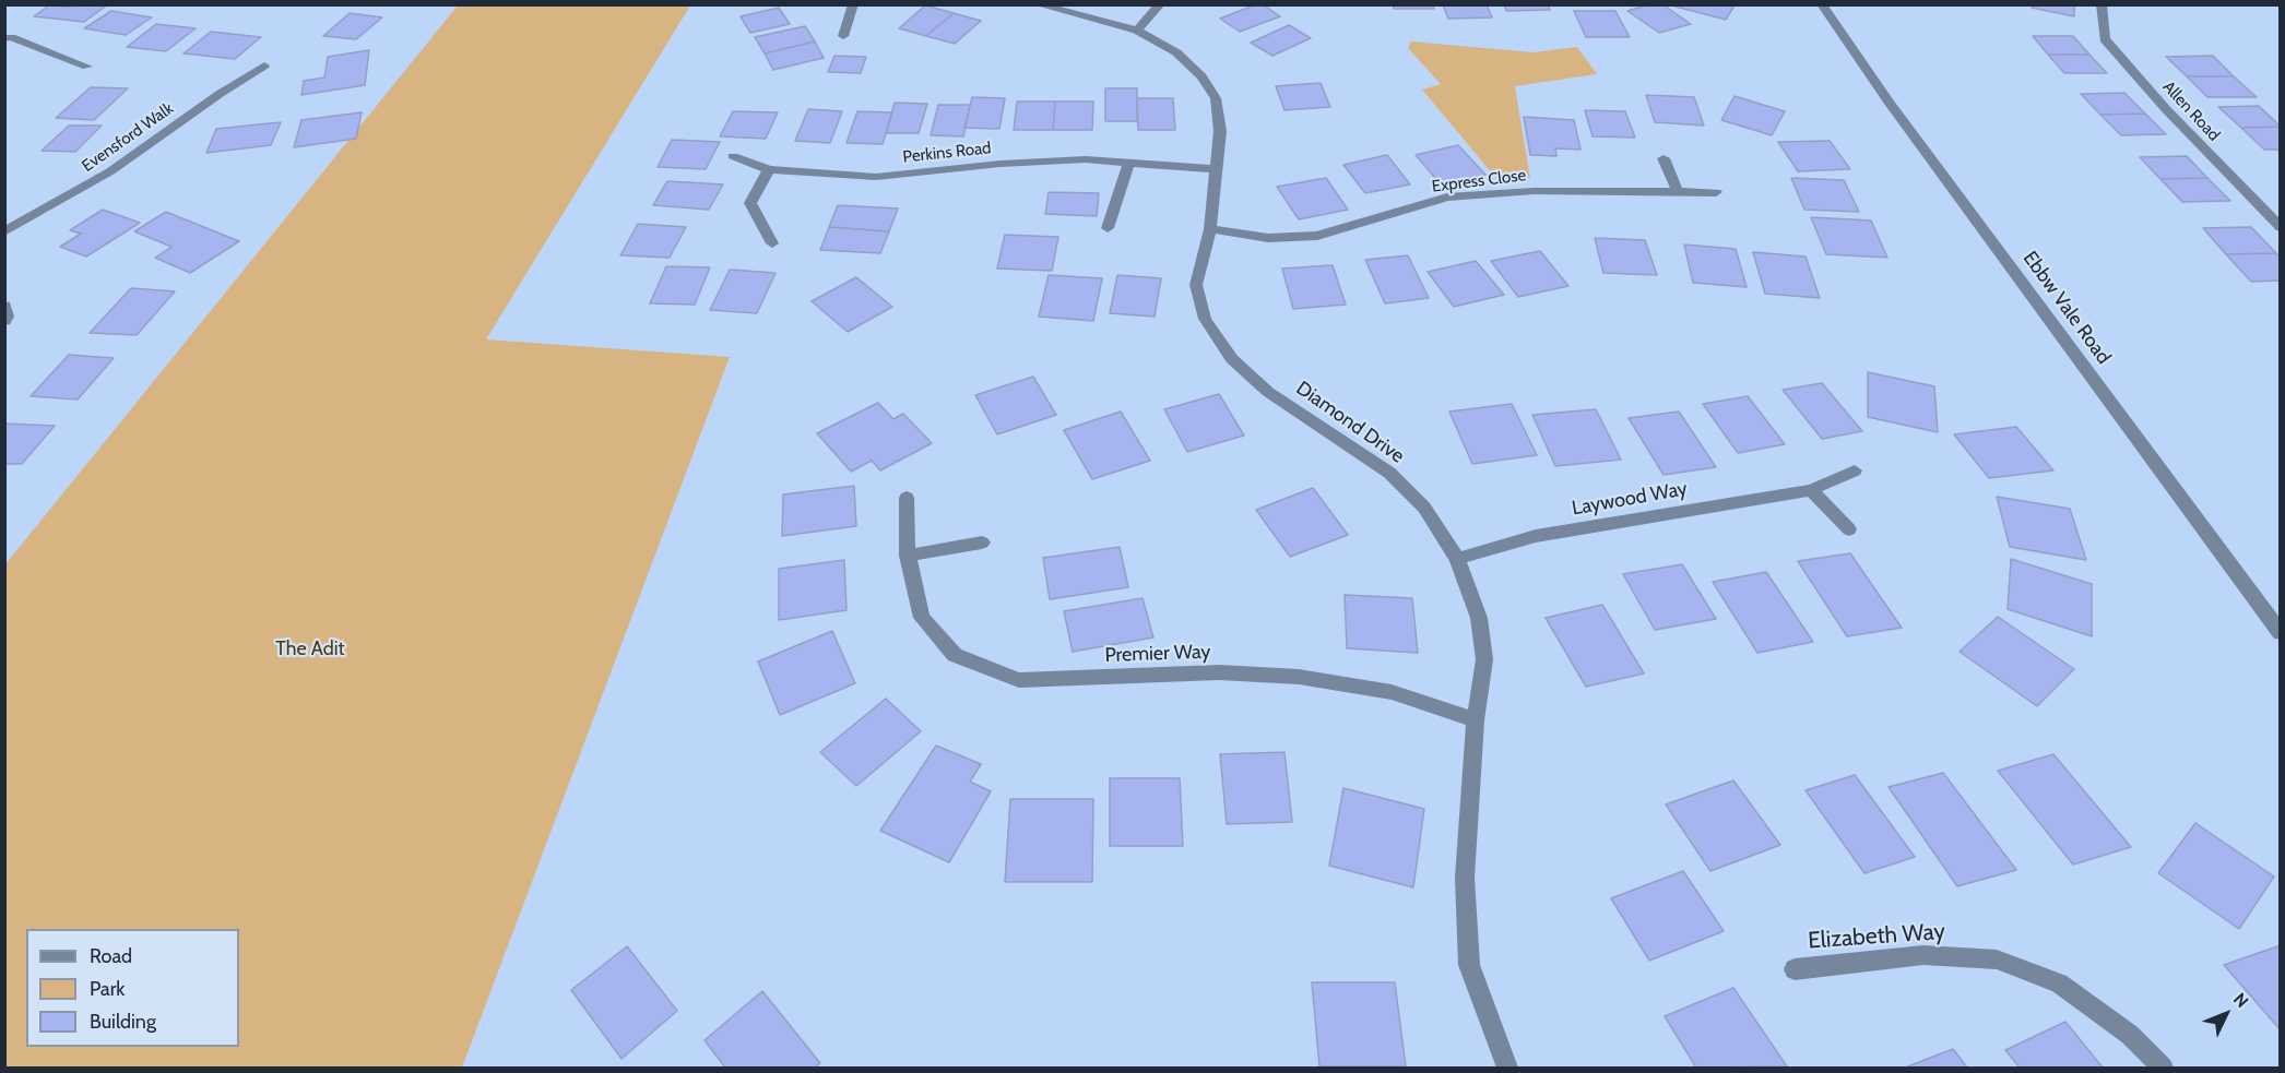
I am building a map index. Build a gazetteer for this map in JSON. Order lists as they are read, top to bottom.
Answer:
{
  "streets": {
    "street": [
      "Allen Road",
      "Evensford Walk",
      "Perkins Road",
      "Express Close",
      "Ebbw Vale Road",
      "Diamond Drive",
      "Laywood Way",
      "Premier Way",
      "Elizabeth Way"
    ]
  },
  "crossings": [
    ["Perkins Road", "Diamond Drive"],
    ["Express Close", "Diamond Drive"],
    ["Diamond Drive", "Laywood Way"],
    ["Diamond Drive", "Premier Way"]
  ],
  "parks": ["The Adit"],
  "legend": ["Road", "Park", "Building"],
  "north": "top right"
}
